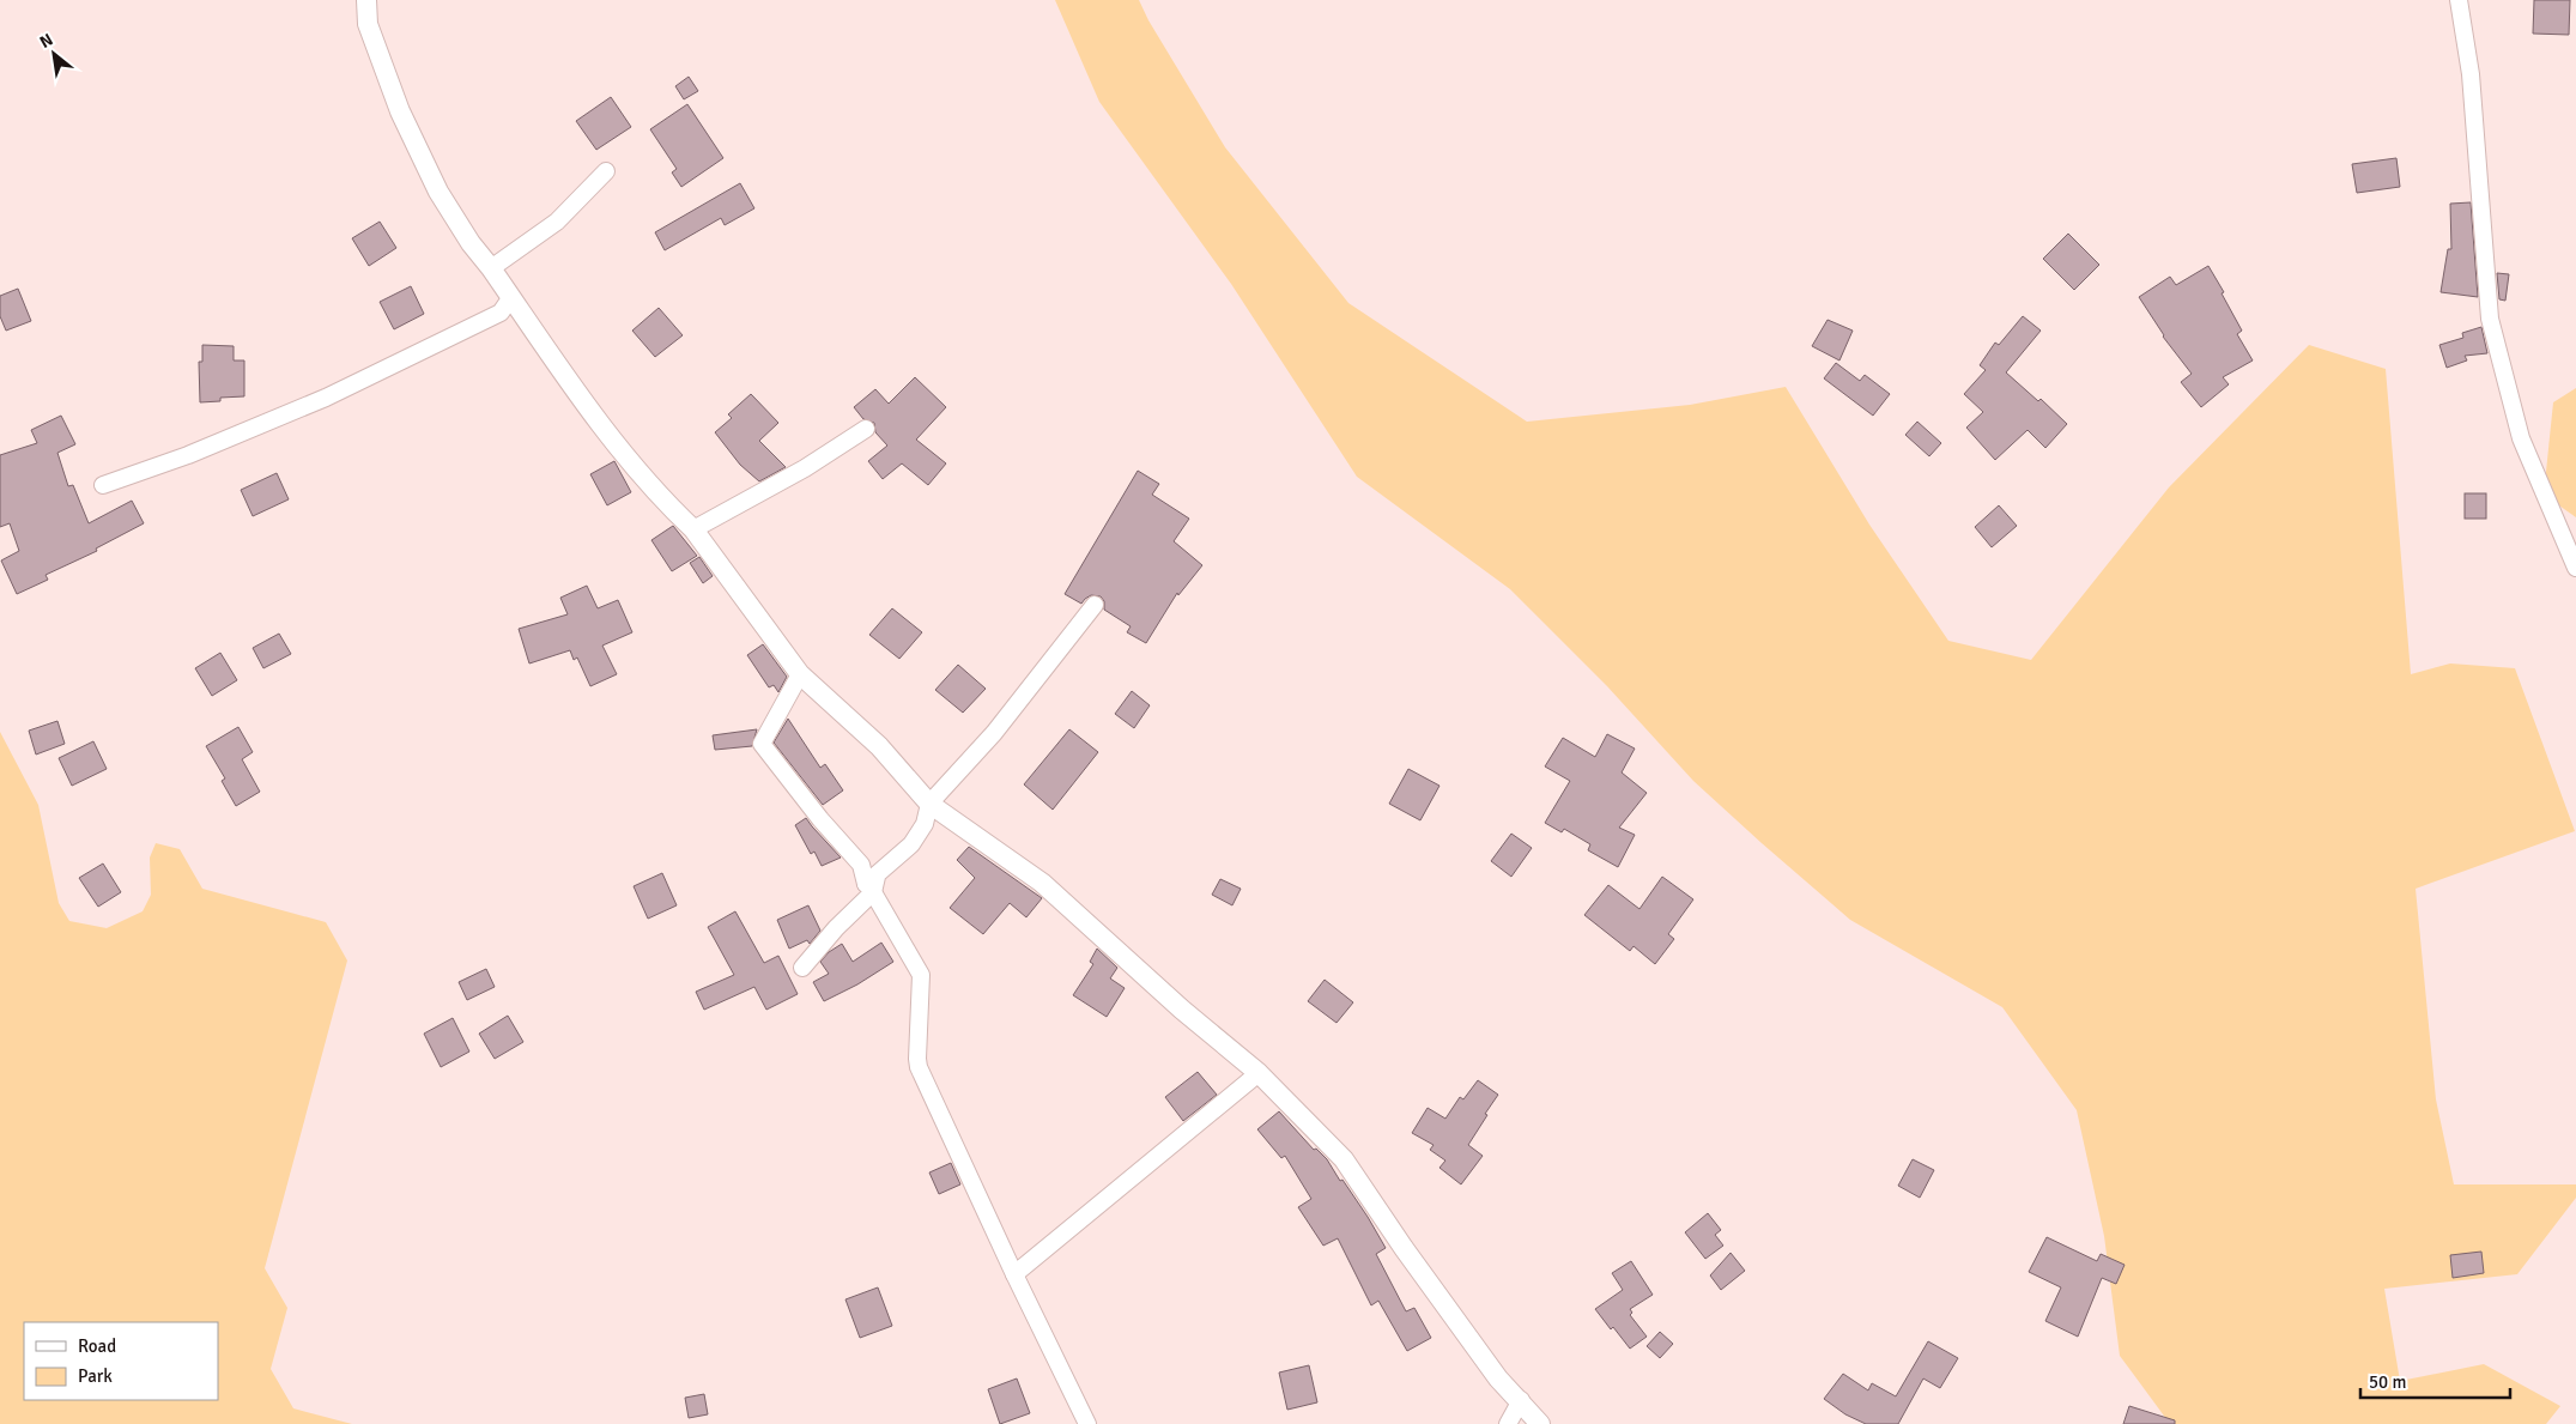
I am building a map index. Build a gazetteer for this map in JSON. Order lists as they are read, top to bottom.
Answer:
{
  "legend": ["Road", "Park"],
  "scale_bar": "50 m",
  "north": "top left"
}
